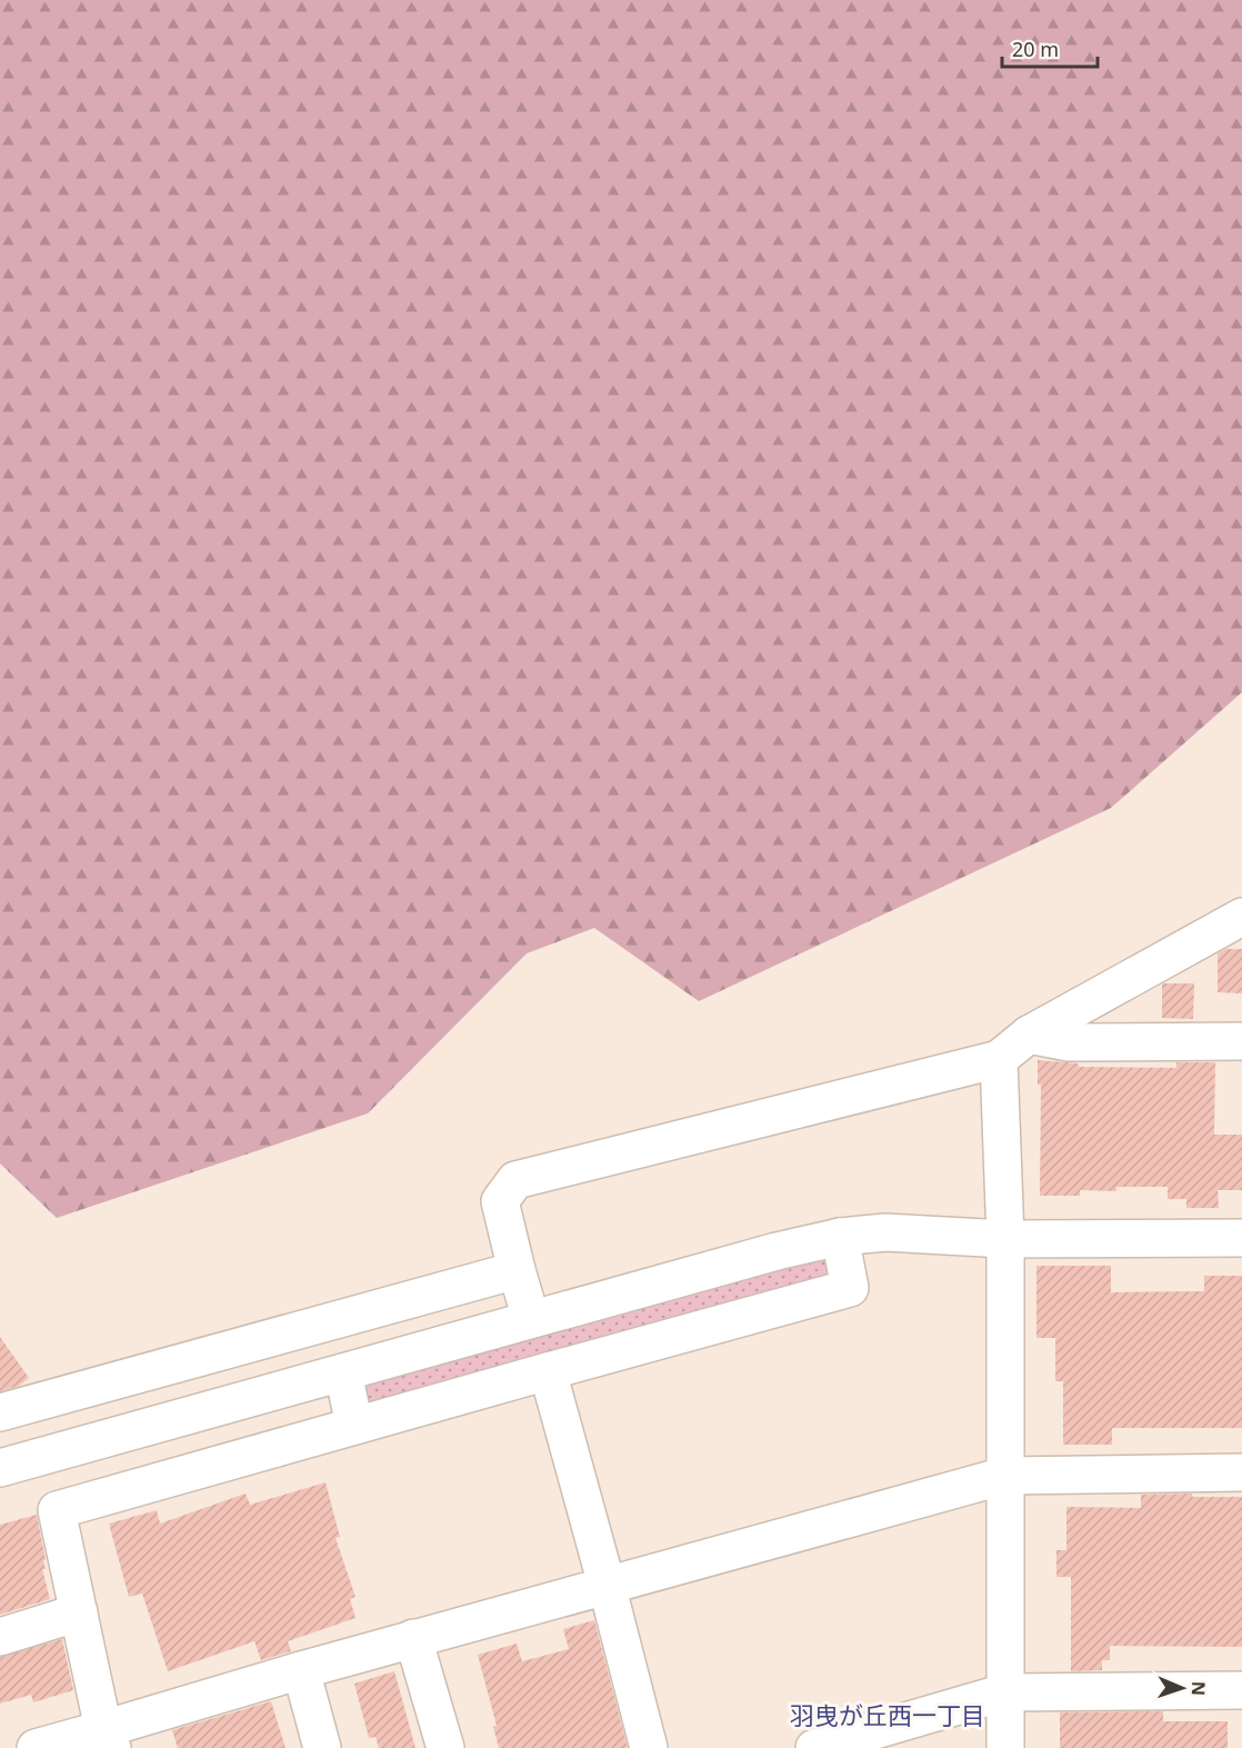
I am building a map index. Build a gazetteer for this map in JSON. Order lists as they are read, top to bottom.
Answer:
{
  "districts": ["羽曳が丘西一丁目"],
  "scale_bar": "20 m",
  "north": "right"
}
